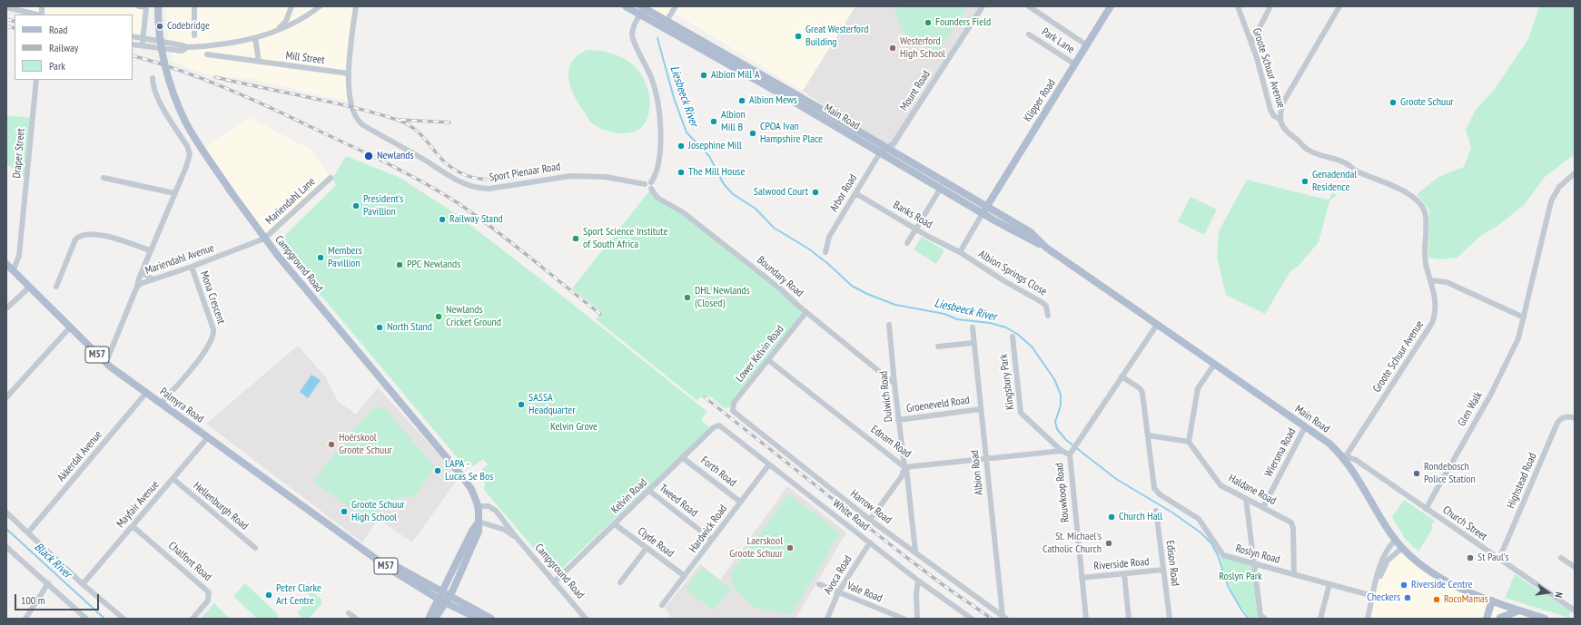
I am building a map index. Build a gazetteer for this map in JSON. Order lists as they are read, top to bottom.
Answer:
{
  "streets": {
    "main road": [
      "Klipper Road",
      "Main Road",
      "Campground Road",
      "M57",
      "Palmyra Road"
    ],
    "street": [
      "Park Lane",
      "Mill Street",
      "Groote Schuur Avenue",
      "Mount Road",
      "Draper Street",
      "Sport Pienaar Road",
      "Arbor Road",
      "Mariendahl Lane",
      "Banks Road",
      "Mariendahl Avenue",
      "Albion Springs Close",
      "Boundary Road",
      "Mona Crescent",
      "Lower Kelvin Road",
      "Kingsbury Park",
      "Dulwich Road",
      "Groeneveld Road",
      "Glen Walk",
      "Ednam Road",
      "Wiersma Road",
      "Akkerdal Avenue",
      "Forth Road",
      "Albion Road",
      "Highstead Road",
      "Haldane Road",
      "Rouwkoop Road",
      "Kelvin Road",
      "Tweed Road",
      "Mayfair Avenue",
      "Hellenburgh Road",
      "Harrow Road",
      "White Road",
      "Church Street",
      "Hardwick Road",
      "Clyde Road",
      "Roslyn Road",
      "Chalfont Road",
      "Edison Road",
      "Riverside Road",
      "Avoca Road",
      "Vale Road"
    ]
  },
  "crossings": [
    ["Park Lane", "Klipper Road"],
    ["Mill Street", "Sport Pienaar Road"],
    ["Groote Schuur Avenue", "Main Road"],
    ["Groote Schuur Avenue", "Church Street"],
    ["Mount Road", "Main Road"],
    ["Mount Road", "Arbor Road"],
    ["Klipper Road", "Main Road"],
    ["Main Road", "Arbor Road"],
    ["Main Road", "Wiersma Road"],
    ["Main Road", "Rouwkoop Road"],
    ["Main Road", "Church Street"],
    ["Draper Street", "Palmyra Road"],
    ["Sport Pienaar Road", "Boundary Road"],
    ["Arbor Road", "Banks Road"],
    ["Mariendahl Lane", "Mariendahl Avenue"],
    ["Mariendahl Lane", "Campground Road"],
    ["Banks Road", "Albion Springs Close"],
    ["Mariendahl Avenue", "Campground Road"],
    ["Mariendahl Avenue", "Mona Crescent"],
    ["Mariendahl Avenue", "Palmyra Road"],
    ["Campground Road", "Kelvin Road"],
    ["Boundary Road", "Lower Kelvin Road"],
    ["Boundary Road", "Dulwich Road"],
    ["Mona Crescent", "Palmyra Road"],
    ["Lower Kelvin Road", "Ednam Road"],
    ["Lower Kelvin Road", "Harrow Road"],
    ["M57", "Palmyra Road"],
    ["Kingsbury Park", "Ednam Road"],
    ["Dulwich Road", "Groeneveld Road"],
    ["Dulwich Road", "Ednam Road"],
    ["Dulwich Road", "Harrow Road"],
    ["Groeneveld Road", "Albion Road"],
    ["Palmyra Road", "Akkerdal Avenue"],
    ["Palmyra Road", "Mayfair Avenue"],
    ["Glen Walk", "Church Street"],
    ["Ednam Road", "Albion Road"],
    ["Ednam Road", "Rouwkoop Road"],
    ["Wiersma Road", "Haldane Road"],
    ["Forth Road", "Kelvin Road"],
    ["Forth Road", "Hardwick Road"],
    ["Albion Road", "Harrow Road"],
    ["Highstead Road", "Church Street"],
    ["Haldane Road", "Roslyn Road"],
    ["Rouwkoop Road", "Roslyn Road"],
    ["Rouwkoop Road", "Riverside Road"],
    ["Kelvin Road", "Tweed Road"],
    ["Kelvin Road", "White Road"],
    ["Kelvin Road", "Clyde Road"],
    ["Tweed Road", "Hardwick Road"],
    ["Mayfair Avenue", "Hellenburgh Road"],
    ["Mayfair Avenue", "Chalfont Road"],
    ["White Road", "Hardwick Road"],
    ["White Road", "Avoca Road"],
    ["Hardwick Road", "Clyde Road"],
    ["Edison Road", "Riverside Road"],
    ["Avoca Road", "Vale Road"]
  ],
  "water": ["Liesbeeck River", "Black River"],
  "parks": ["Kelvin Grove", "Roslyn Park"],
  "places": [
    "Founders Field",
    "Codebridge",
    "Great Westerford Building",
    "Westerford High School",
    "Albion Mill A",
    "Albion Mews",
    "Groote Schuur",
    "Albion Mill B",
    "CPOA Ivan Hampshire Place",
    "Josephine Mill",
    "Newlands",
    "The Mill House",
    "Genadendal Residence",
    "Salwood Court",
    "President's Pavillion",
    "Railway Stand",
    "Sport Science Institute of South Africa",
    "Members Pavillion",
    "PPC Newlands",
    "DHL Newlands (Closed)",
    "Newlands Cricket Ground",
    "North Stand",
    "SASSA Headquarter",
    "Hoërskool Groote Schuur",
    "LAPA - Lucas Se Bos",
    "Rondebosch Police Station",
    "Groote Schuur High School",
    "Church Hall",
    "St. Michael's Catholic Church",
    "Laerskool Groote Schuur",
    "St Paul's",
    "Riverside Centre",
    "Peter Clarke Art Centre",
    "Checkers",
    "RocoMamas"
  ],
  "legend": ["Road", "Railway", "Park"],
  "scale_bar": "100 m",
  "north": "right"
}
